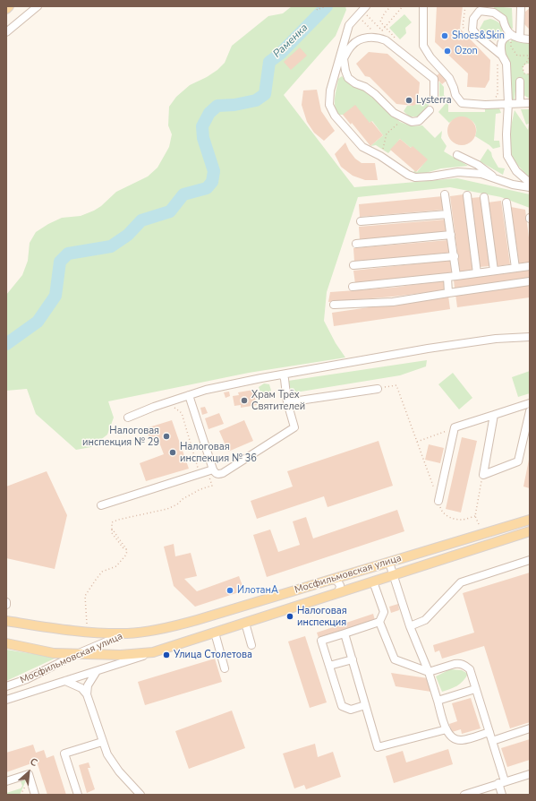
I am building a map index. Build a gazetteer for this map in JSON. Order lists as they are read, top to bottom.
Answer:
{
  "streets": {
    "main road": ["Мосфильмовская улица"]
  },
  "water": ["Раменка"],
  "places": [
    "Shoes&Skin",
    "Ozon",
    "Lysterra",
    "Храм Трёх Святителей",
    "Налоговая инспекция № 29",
    "Налоговая инспекция № 36",
    "ИлотанА",
    "Налоговая инспекция",
    "Улица Столетова"
  ],
  "north": "top right"
}
